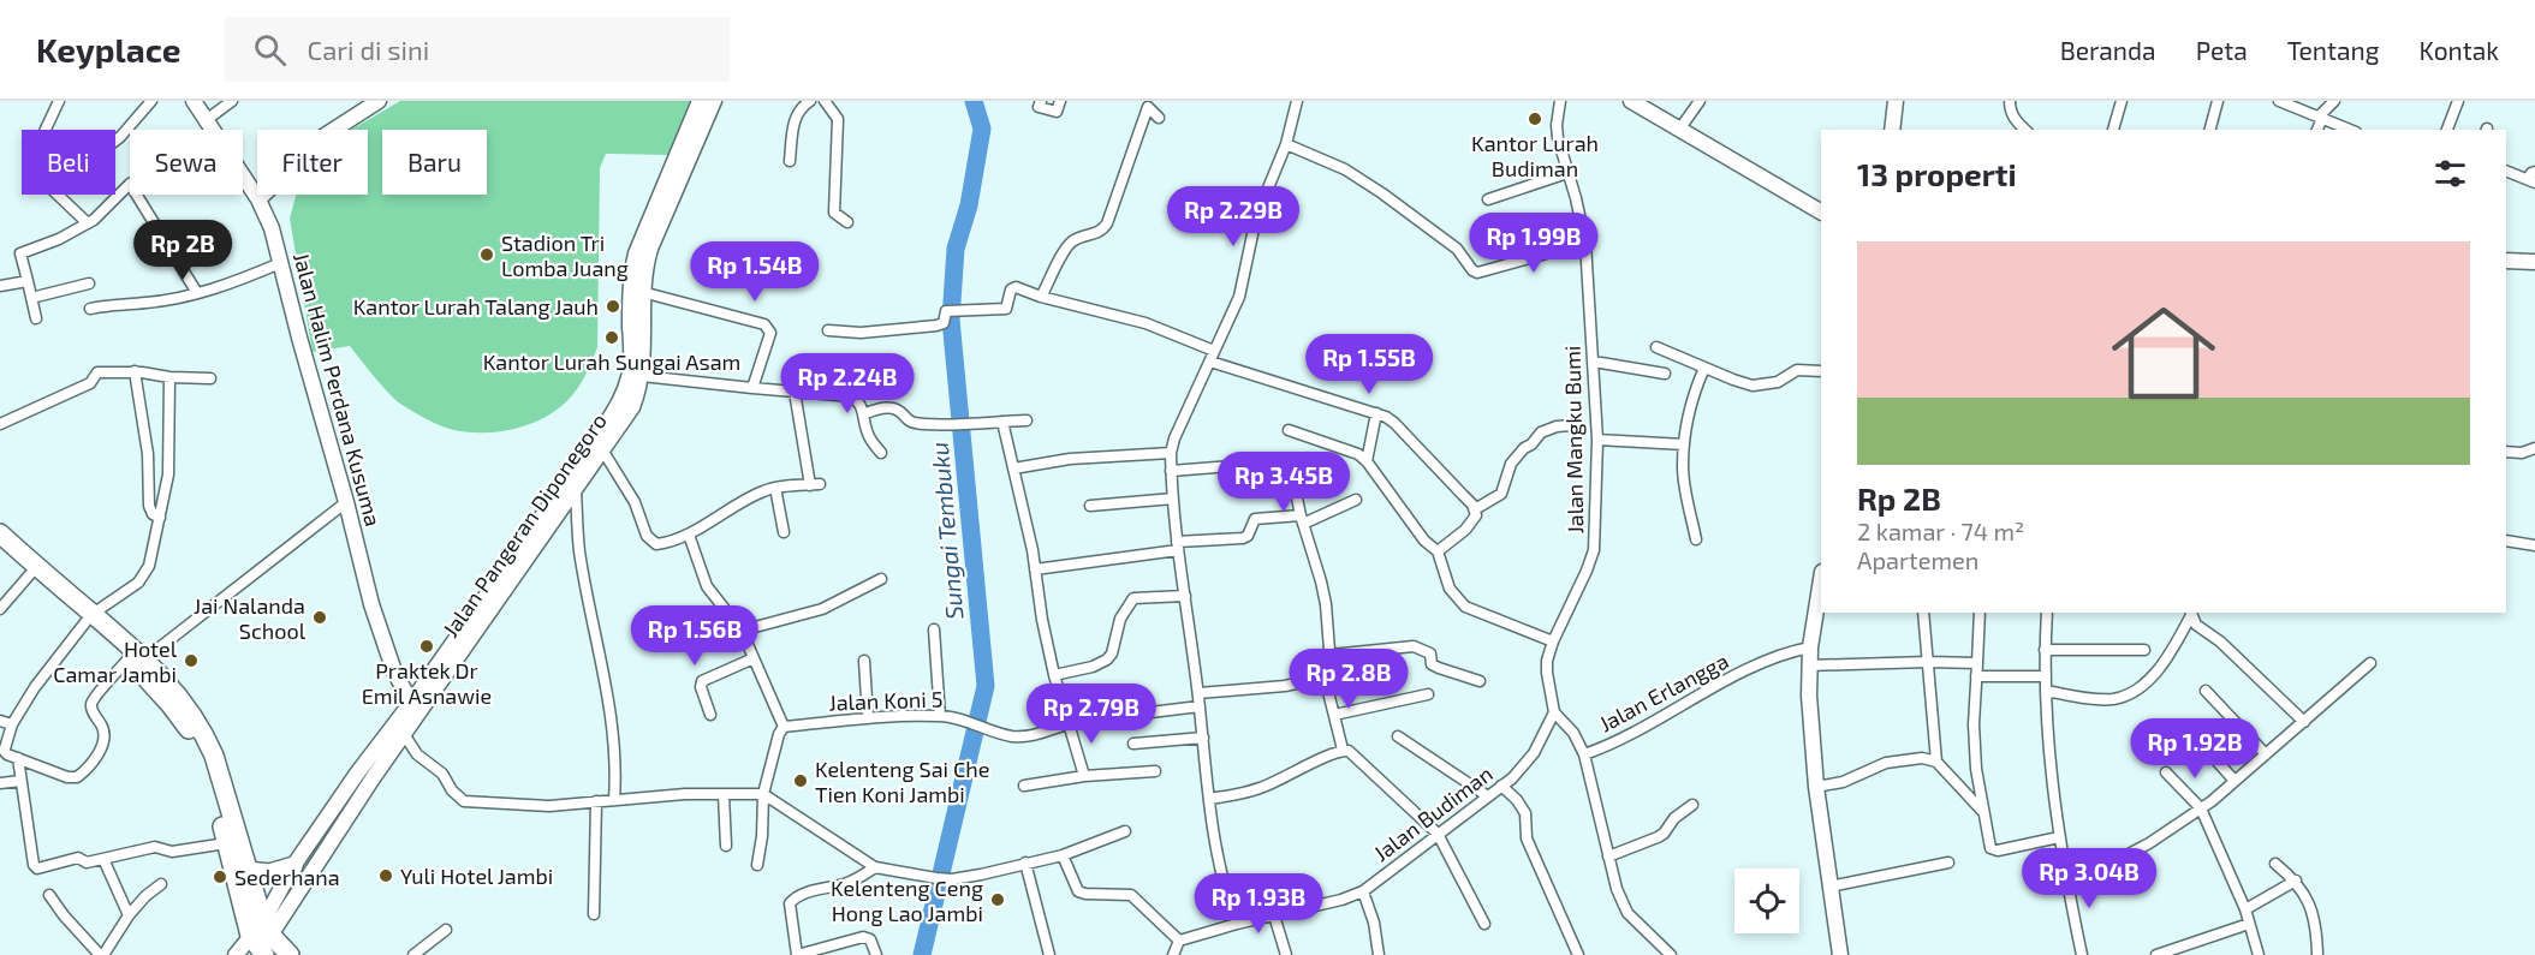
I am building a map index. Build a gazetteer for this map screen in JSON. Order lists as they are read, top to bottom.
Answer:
{
  "streets": {
    "main road": ["Jalan Halim Perdana Kusuma", "Jalan Pangeran Diponegoro"],
    "street": [
      "Jalan Mangku Bumi",
      "Jalan Erlangga",
      "Jalan Koni 5",
      "Jalan Budiman"
    ]
  },
  "crossings": [
    ["Jalan Halim Perdana Kusuma", "Jalan Pangeran Diponegoro"],
    ["Jalan Mangku Bumi", "Jalan Erlangga"],
    ["Jalan Mangku Bumi", "Jalan Budiman"],
    ["Jalan Erlangga", "Jalan Budiman"]
  ],
  "water": ["Sungai Tembuku"],
  "places": [
    "Kantor Lurah Budiman",
    "Stadion Tri Lomba Juang",
    "Kantor Lurah Talang Jauh",
    "Kantor Lurah Sungai Asam",
    "Jai Nalanda School",
    "Praktek Dr Emil Asnawie",
    "Hotel Camar Jambi",
    "Kelenteng Sai Che Tien Koni Jambi",
    "Yuli Hotel Jambi",
    "Sederhana",
    "Kelenteng Ceng Hong Lao Jambi"
  ],
  "page": {
    "header": "Keyplace",
    "search": "Cari di sini",
    "nav": [
      "Beranda",
      "Peta",
      "Tentang",
      "Kontak"
    ],
    "chip": [
      "Beli",
      "Sewa",
      "Filter",
      "Baru"
    ],
    "heading": "13 properti",
    "price": [
      "Rp 2.29B",
      "Rp 1.99B",
      "Rp 2B",
      "Rp 1.54B",
      "Rp 1.55B",
      "Rp 2.24B",
      "Rp 3.45B",
      "Rp 1.56B",
      "Rp 2.8B",
      "Rp 2.79B",
      "Rp 1.92B",
      "Rp 3.04B",
      "Rp 1.93B"
    ],
    "list": [
      {
        "name": "Rp 2B",
        "note": "2 kamar · 74 m² · Apartemen"
      }
    ]
  }
}
